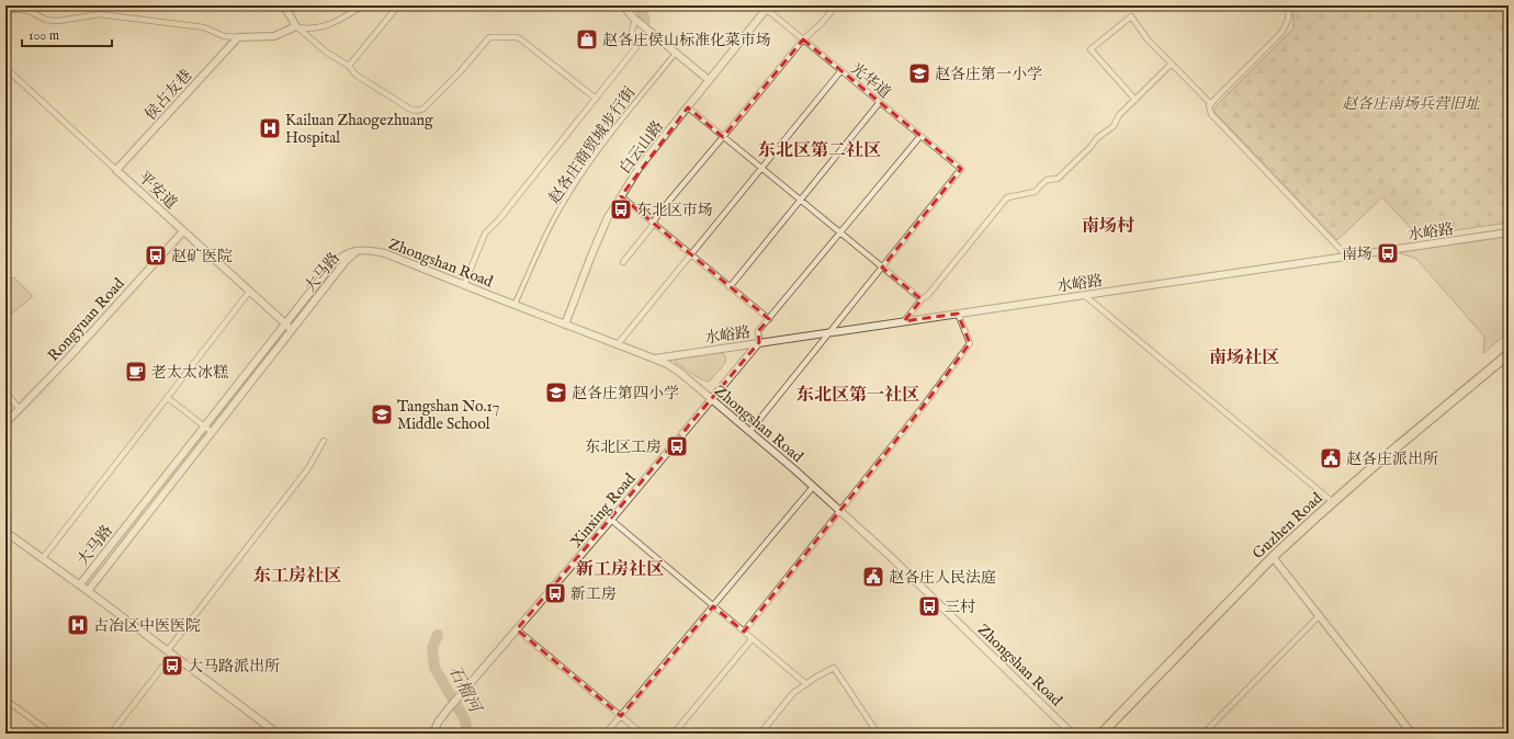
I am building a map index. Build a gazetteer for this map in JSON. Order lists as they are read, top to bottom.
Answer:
{
  "streets": {
    "main road": ["Guzhen Road"],
    "street": [
      "光华道",
      "侯占友巷",
      "赵各庄商贸城步行街",
      "白云山路",
      "平安道",
      "水峪路",
      "Zhongshan Road",
      "大马路",
      "Rongyuan Road",
      "Xinxing Road"
    ]
  },
  "crossings": [
    ["光华道", "白云山路"],
    ["侯占友巷", "平安道"],
    ["赵各庄商贸城步行街", "Zhongshan Road"],
    ["白云山路", "Zhongshan Road"],
    ["平安道", "大马路"],
    ["平安道", "Rongyuan Road"],
    ["水峪路", "Zhongshan Road"],
    ["水峪路", "Xinxing Road"],
    ["Zhongshan Road", "大马路"],
    ["Zhongshan Road", "Xinxing Road"]
  ],
  "districts": [
    "东北区第二社区",
    "南场村",
    "南场社区",
    "东北区第一社区",
    "新工房社区",
    "东工房社区"
  ],
  "water": ["石榴河"],
  "parks": ["赵各庄南场兵营旧址"],
  "places": {
    "shop": ["赵各庄侯山标准化菜市场"],
    "school or university": ["赵各庄第一小学", "赵各庄第四小学", "Tangshan No.17 Middle School"],
    "hospital": ["Kailuan Zhaogezhuang Hospital", "古冶区中医医院"],
    "bus stop": [
      "东北区市场",
      "南场",
      "赵矿医院",
      "东北区工房",
      "新工房",
      "三村",
      "大马路派出所"
    ],
    "cafe": ["老太太冰糕"],
    "public building": ["赵各庄派出所", "赵各庄人民法庭"]
  },
  "scale_bar": "100 m"
}
